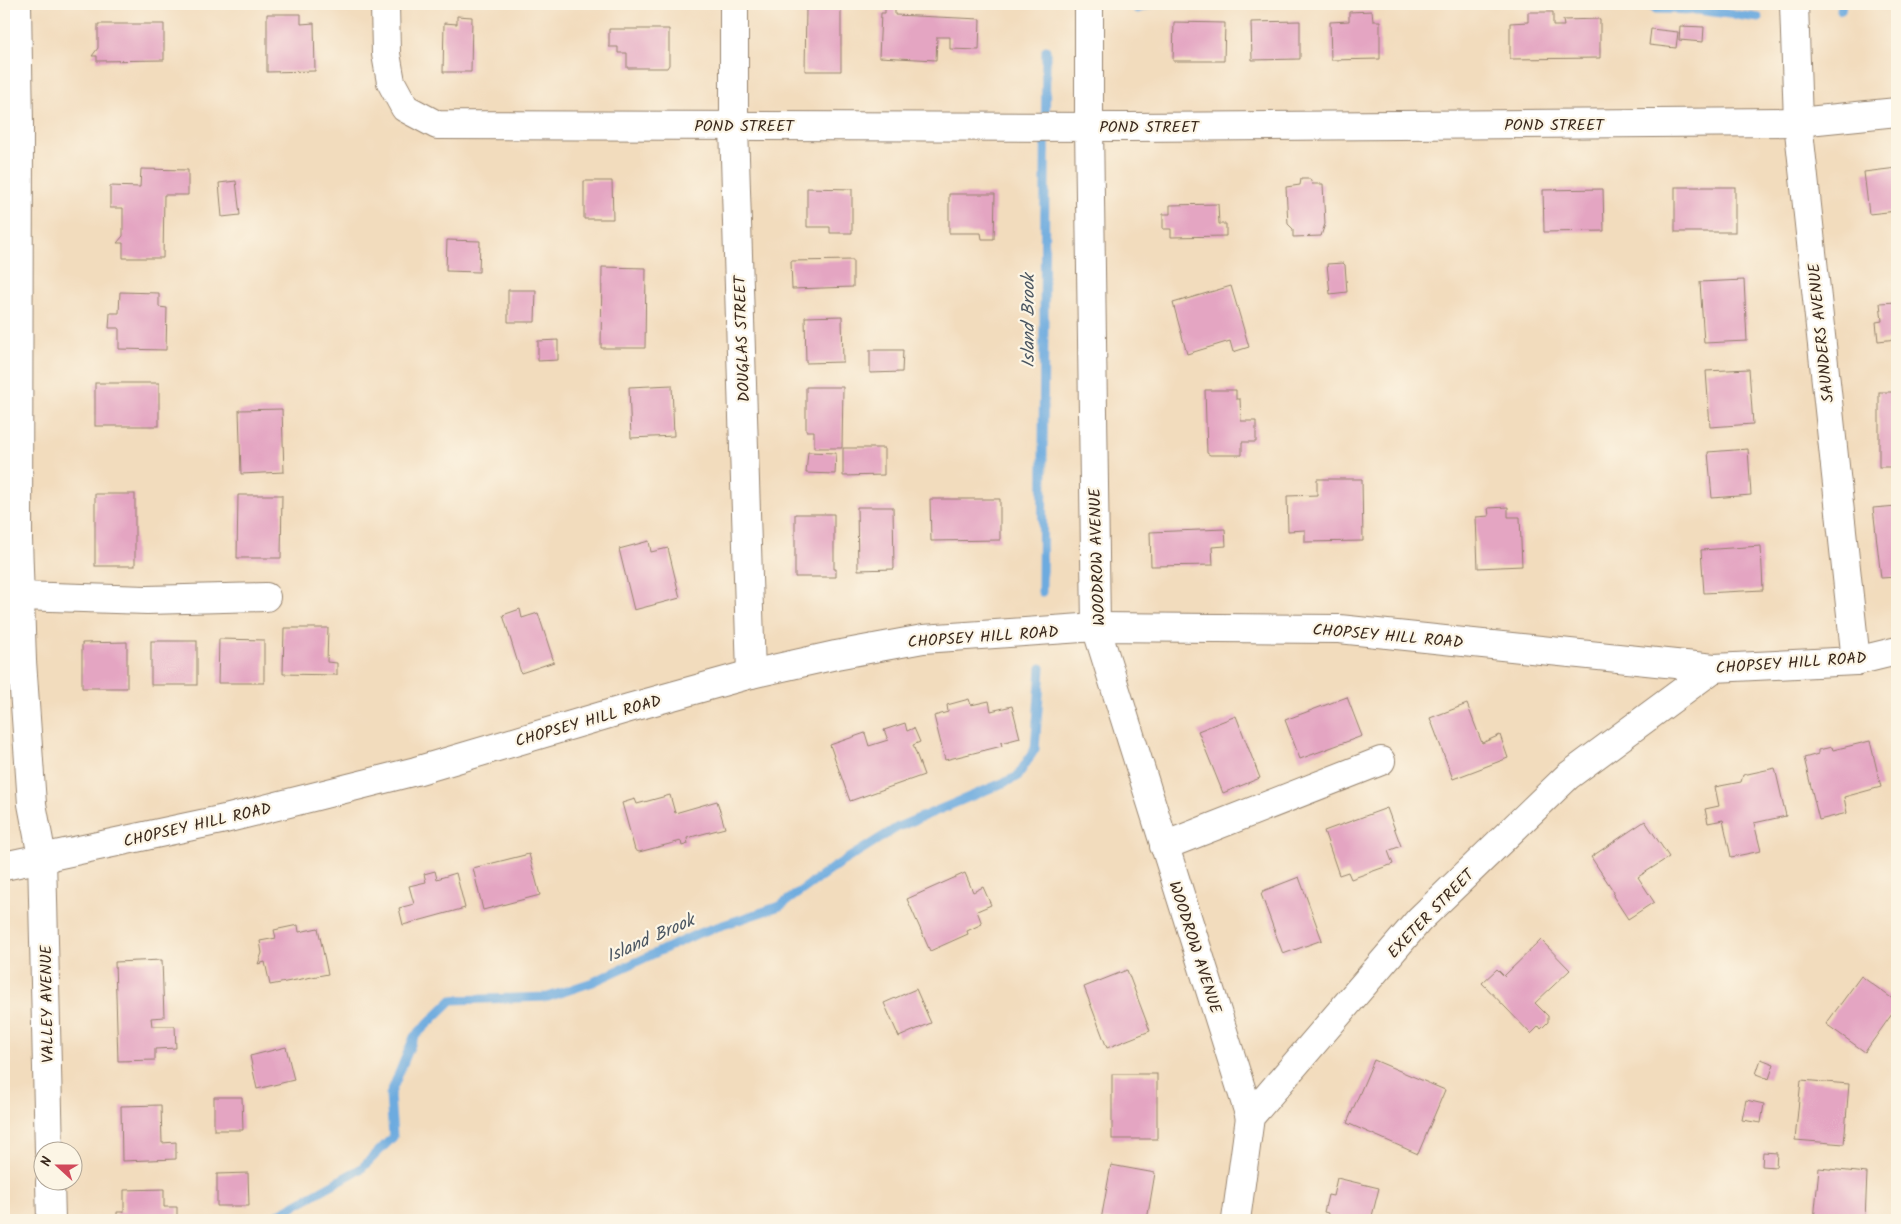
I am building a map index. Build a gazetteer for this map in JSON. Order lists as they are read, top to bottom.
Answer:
{
  "streets": {
    "street": [
      "POND STREET",
      "SAUNDERS AVENUE",
      "DOUGLAS STREET",
      "WOODROW AVENUE",
      "CHOPSEY HILL ROAD",
      "EXETER STREET",
      "VALLEY AVENUE"
    ]
  },
  "crossings": [
    ["POND STREET", "SAUNDERS AVENUE"],
    ["POND STREET", "DOUGLAS STREET"],
    ["POND STREET", "WOODROW AVENUE"],
    ["SAUNDERS AVENUE", "CHOPSEY HILL ROAD"],
    ["DOUGLAS STREET", "CHOPSEY HILL ROAD"],
    ["WOODROW AVENUE", "CHOPSEY HILL ROAD"],
    ["WOODROW AVENUE", "EXETER STREET"],
    ["CHOPSEY HILL ROAD", "EXETER STREET"],
    ["CHOPSEY HILL ROAD", "VALLEY AVENUE"]
  ],
  "water": ["Island Brook"],
  "north": "left"
}
